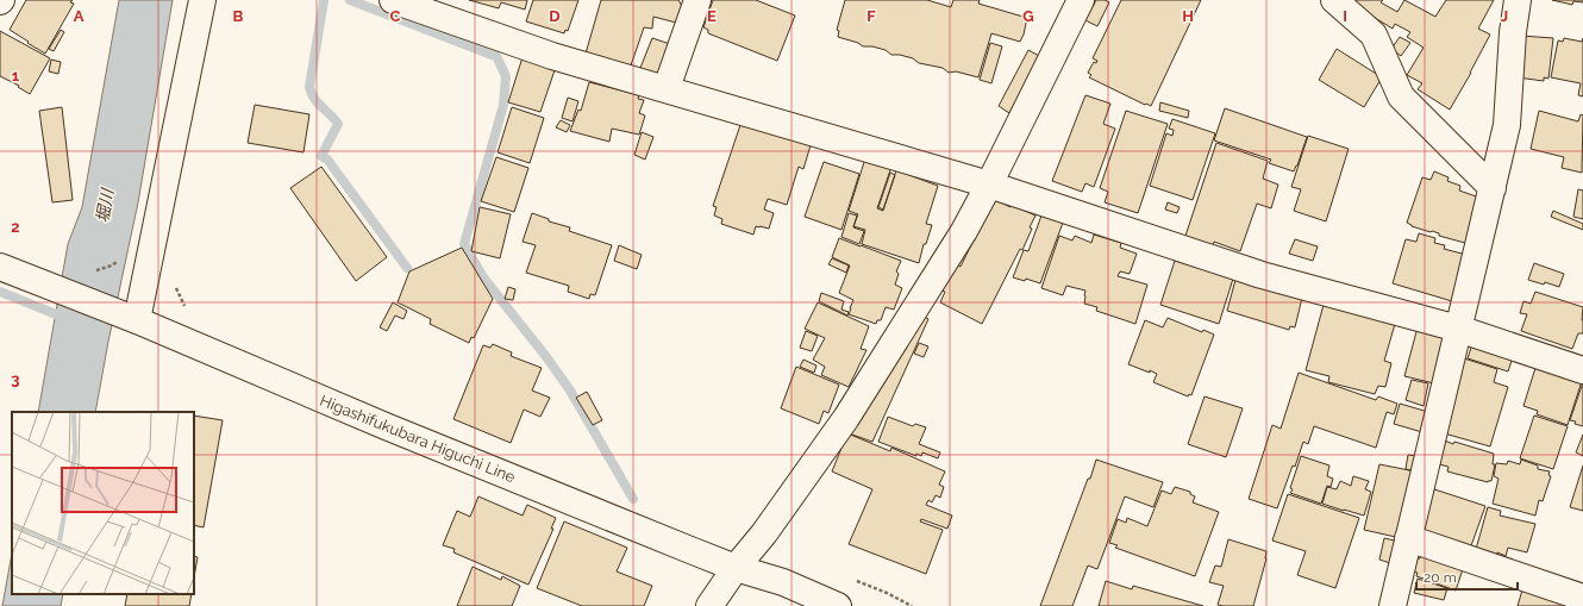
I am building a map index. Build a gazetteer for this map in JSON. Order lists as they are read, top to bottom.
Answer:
{
  "streets": {
    "street": ["Higashifukubara Higuchi Line"]
  },
  "water": ["堀川"],
  "scale_bar": "20 m",
  "grid": {
    "columns": [
      "A",
      "B",
      "C",
      "D",
      "E",
      "F",
      "G",
      "H",
      "I",
      "J"
    ],
    "rows": ["1", "2", "3"]
  }
}
